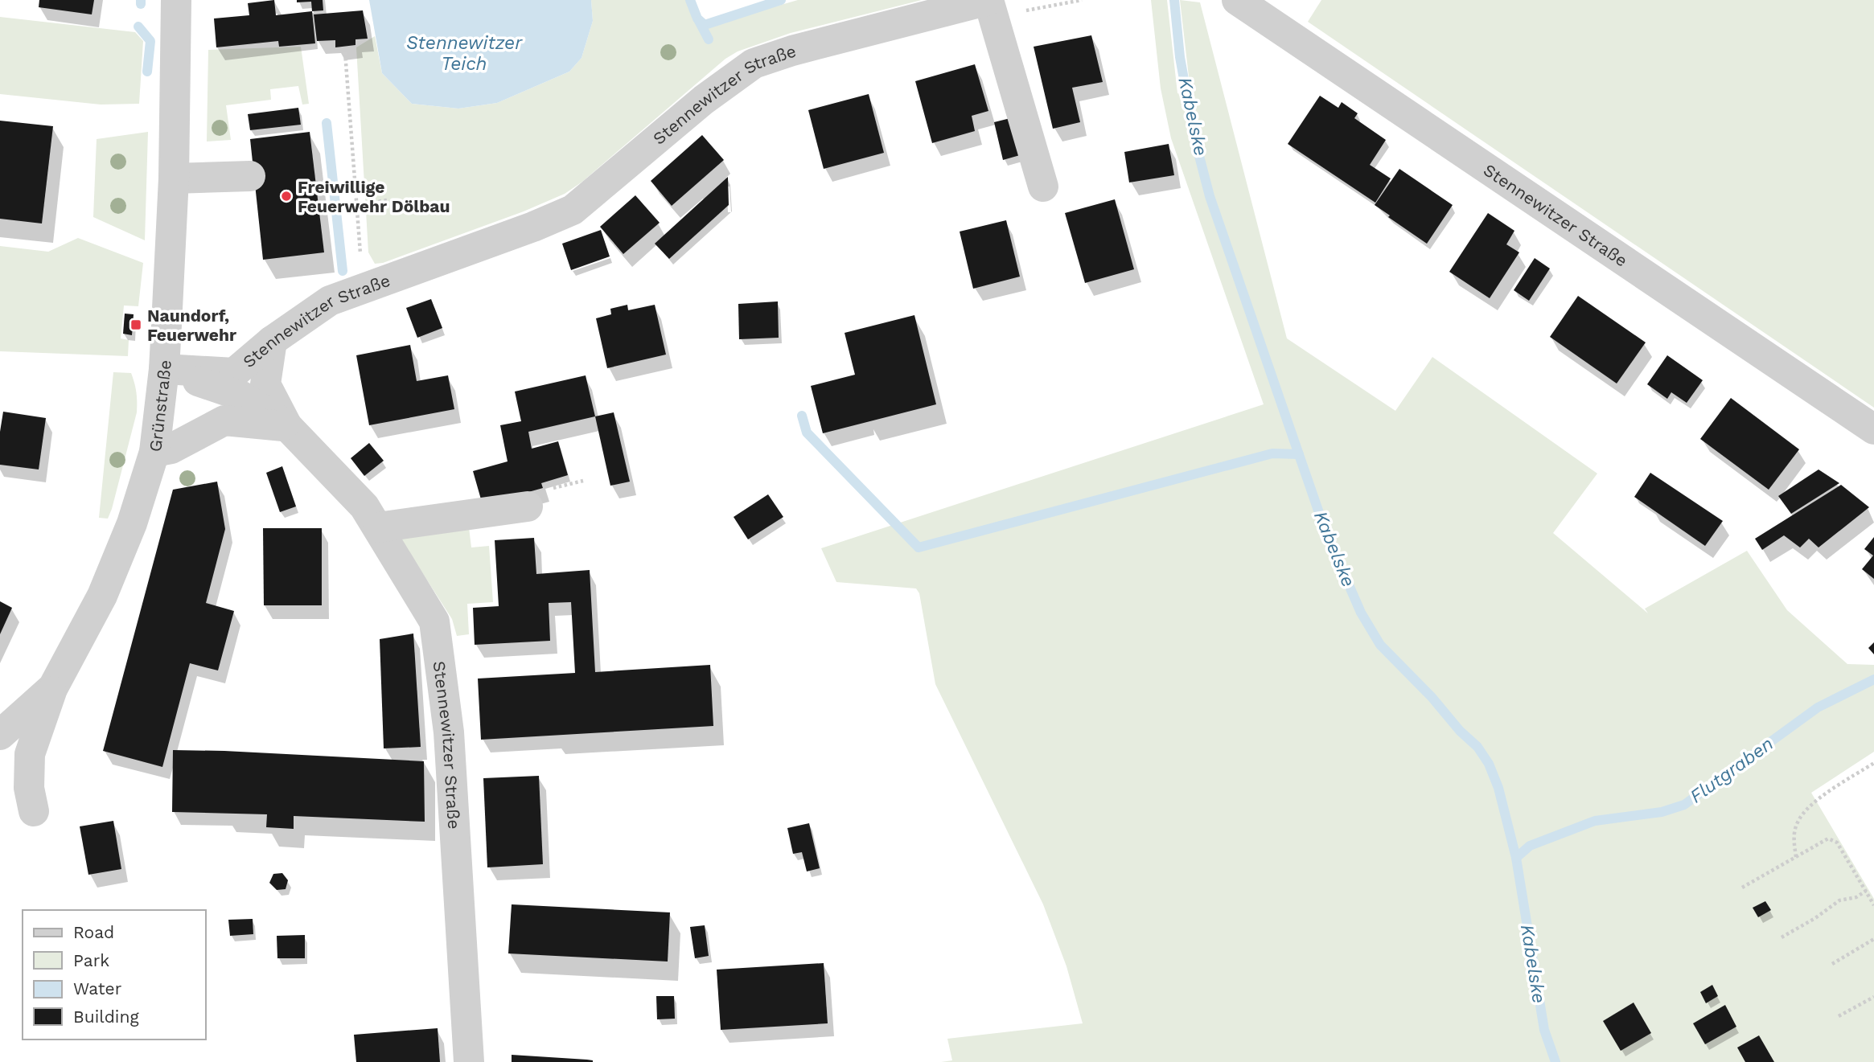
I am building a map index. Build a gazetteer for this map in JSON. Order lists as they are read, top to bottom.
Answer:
{
  "streets": {
    "street": ["Stennewitzer Straße", "Grünstraße"]
  },
  "crossings": [
    ["Stennewitzer Straße", "Grünstraße"]
  ],
  "water": ["Stennewitzer Teich", "Kabelske", "Flutgraben"],
  "places": {
    "other": ["Freiwillige Feuerwehr Dölbau"],
    "transit": ["Naundorf, Feuerwehr"]
  },
  "legend": [
    "Road",
    "Park",
    "Water",
    "Building"
  ]
}
